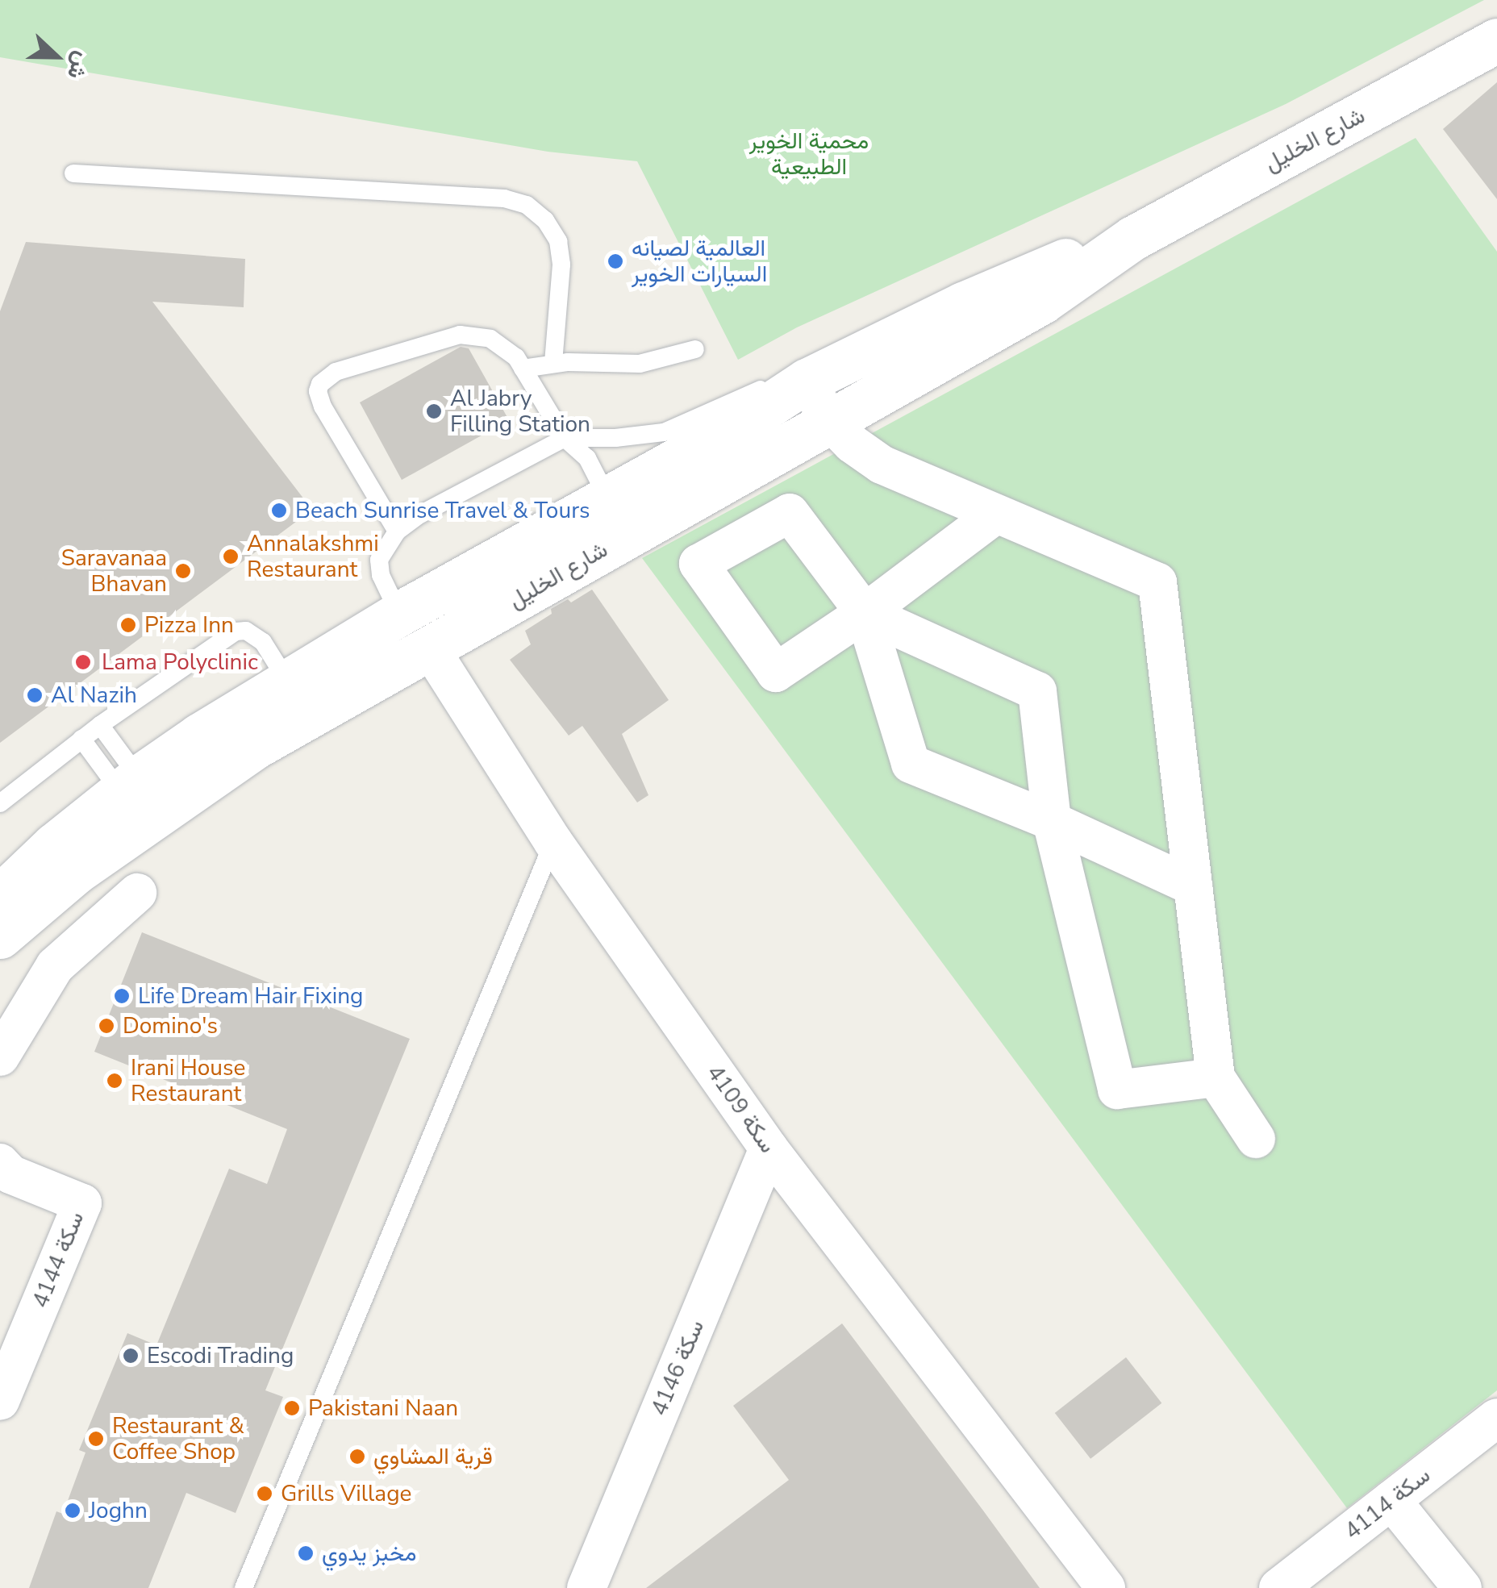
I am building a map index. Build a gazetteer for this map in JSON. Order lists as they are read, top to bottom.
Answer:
{
  "streets": {
    "street": [
      "شارع الخليل",
      "سكة 4109",
      "سكة 4144",
      "سكة 4146",
      "سكة 4114"
    ]
  },
  "crossings": [
    ["شارع الخليل", "سكة 4109"],
    ["سكة 4109", "سكة 4146"]
  ],
  "parks": ["محمية الخوير الطبيعية"],
  "places": [
    "العالمية لصيانه السيارات الخوير",
    "Al Jabry Filling Station",
    "Beach Sunrise Travel & Tours",
    "Annalakshmi Restaurant",
    "Saravanaa Bhavan",
    "Pizza Inn",
    "Lama Polyclinic",
    "Al Nazih",
    "Life Dream Hair Fixing",
    "Domino's",
    "Irani House Restaurant",
    "Escodi Trading",
    "Pakistani Naan",
    "Restaurant & Coffee Shop",
    "قرية المشاوي",
    "Grills Village",
    "Joghn",
    "مخبز يدوي"
  ],
  "north": "right"
}
